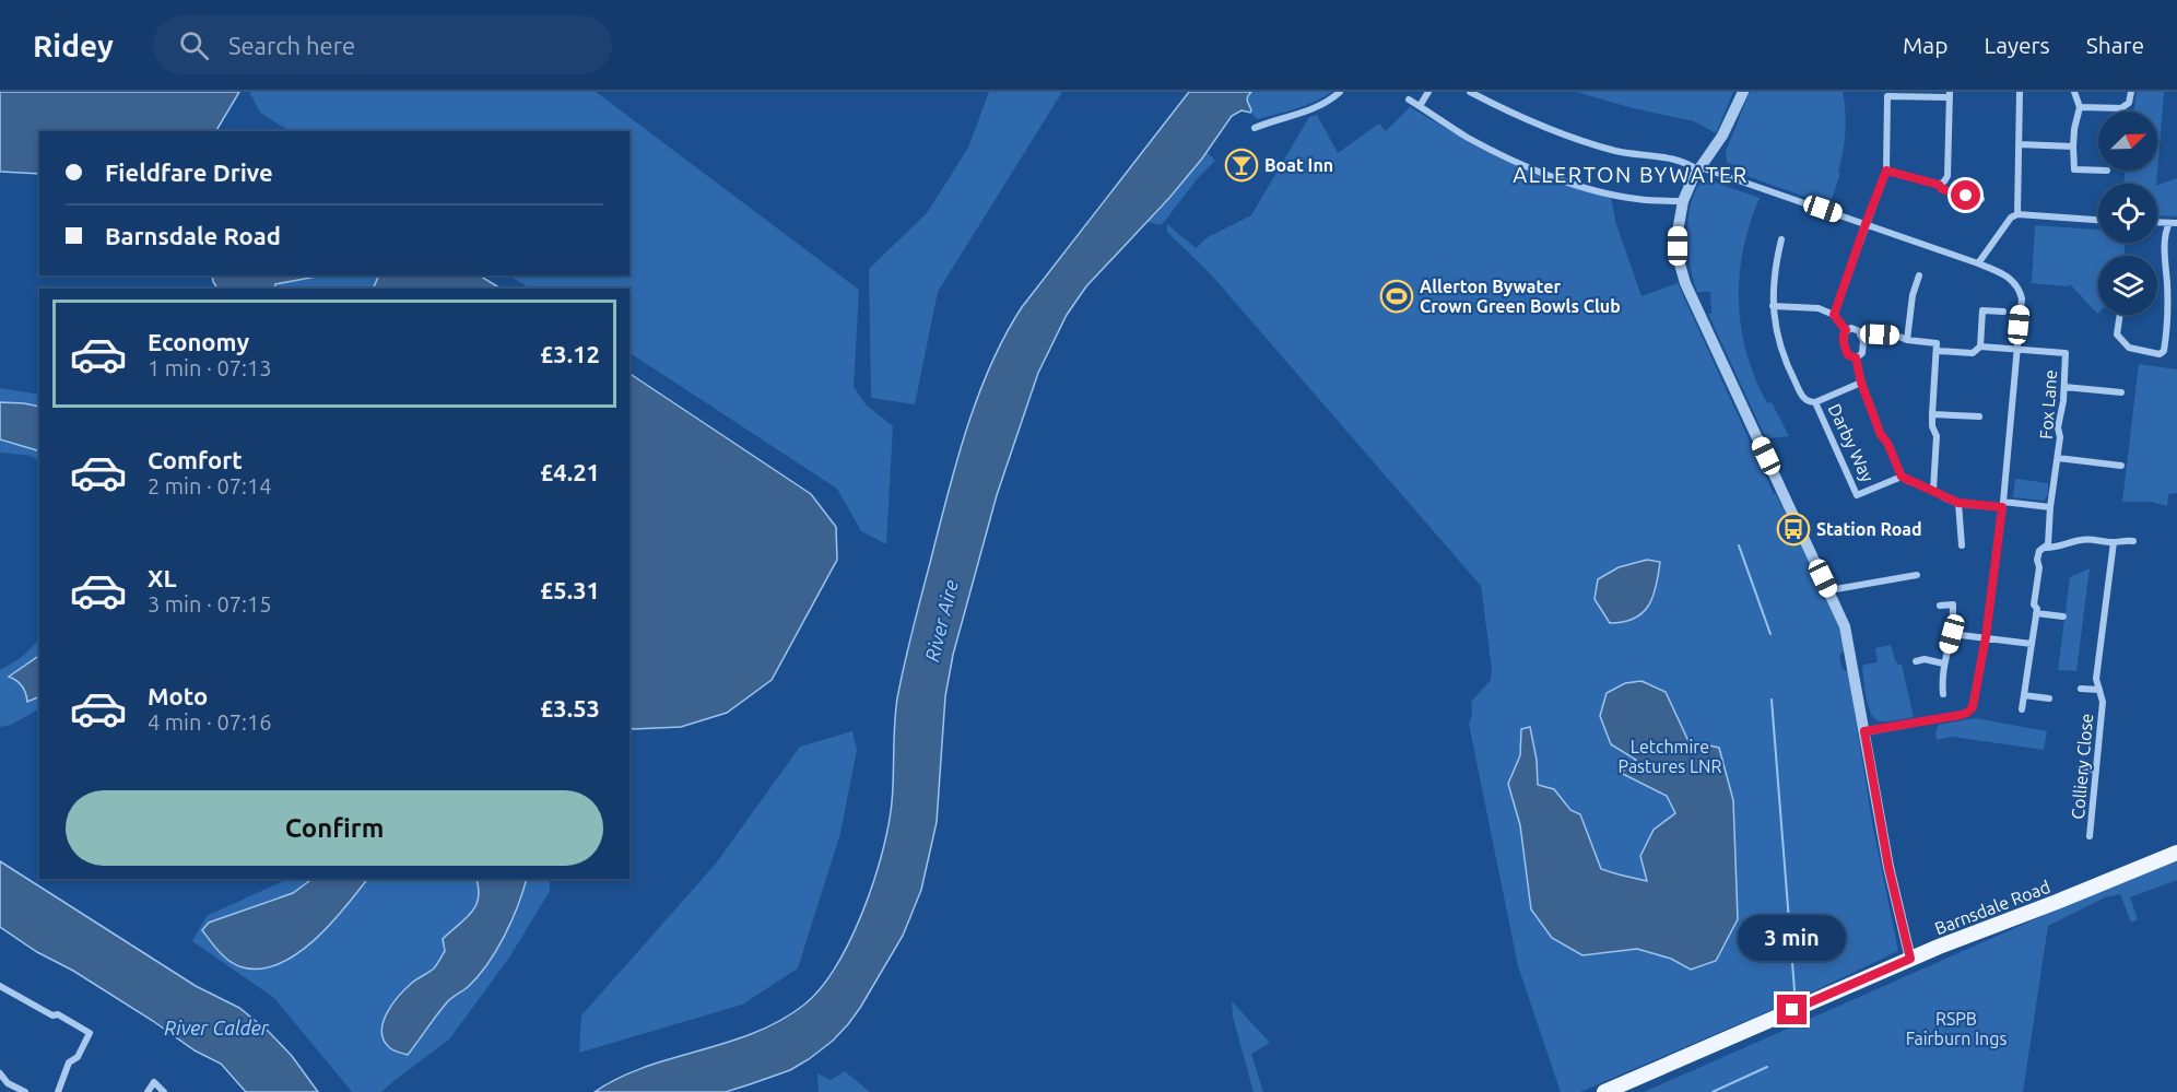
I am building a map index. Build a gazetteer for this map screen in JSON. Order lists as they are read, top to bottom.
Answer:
{
  "streets": {
    "main road": ["Barnsdale Road"],
    "street": ["Fox Lane", "Darby Way", "Colliery Close"]
  },
  "districts": ["ALLERTON BYWATER"],
  "water": ["River Aire", "River Calder"],
  "parks": ["Letchmire Pastures LNR", "RSPB Fairburn Ings"],
  "places": {
    "bar": ["Boat Inn"],
    "sports": ["Allerton Bywater Crown Green Bowls Club"],
    "bus stop": ["Station Road"]
  },
  "north": "top right",
  "page": {
    "header": "Ridey",
    "search": "Search here",
    "nav": ["Map", "Layers", "Share"],
    "banner": ["Fieldfare Drive", "Barnsdale Road"],
    "list": [
      {
        "name": "Economy",
        "note": "1 min · 07:13",
        "value": "£3.12"
      },
      {
        "name": "Comfort",
        "note": "2 min · 07:14",
        "value": "£4.21"
      },
      {
        "name": "XL",
        "note": "3 min · 07:15",
        "value": "£5.31"
      },
      {
        "name": "Moto",
        "note": "4 min · 07:16",
        "value": "£3.53"
      }
    ],
    "buttons": "Confirm",
    "bubble": "3 min"
  }
}
